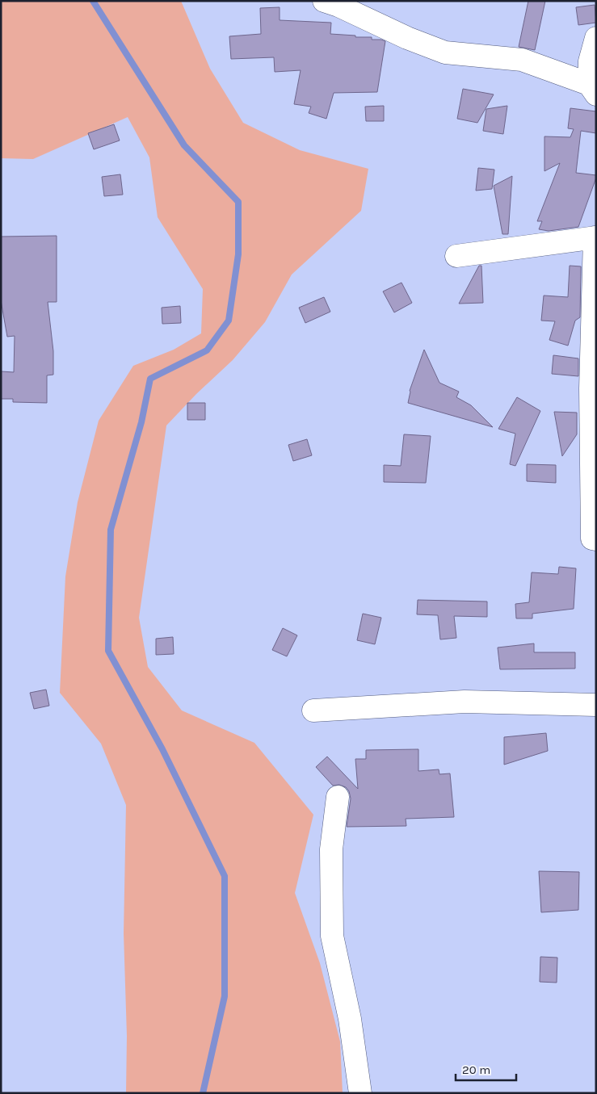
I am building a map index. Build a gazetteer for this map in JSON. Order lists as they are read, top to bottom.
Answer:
{
  "scale_bar": "20 m"
}
